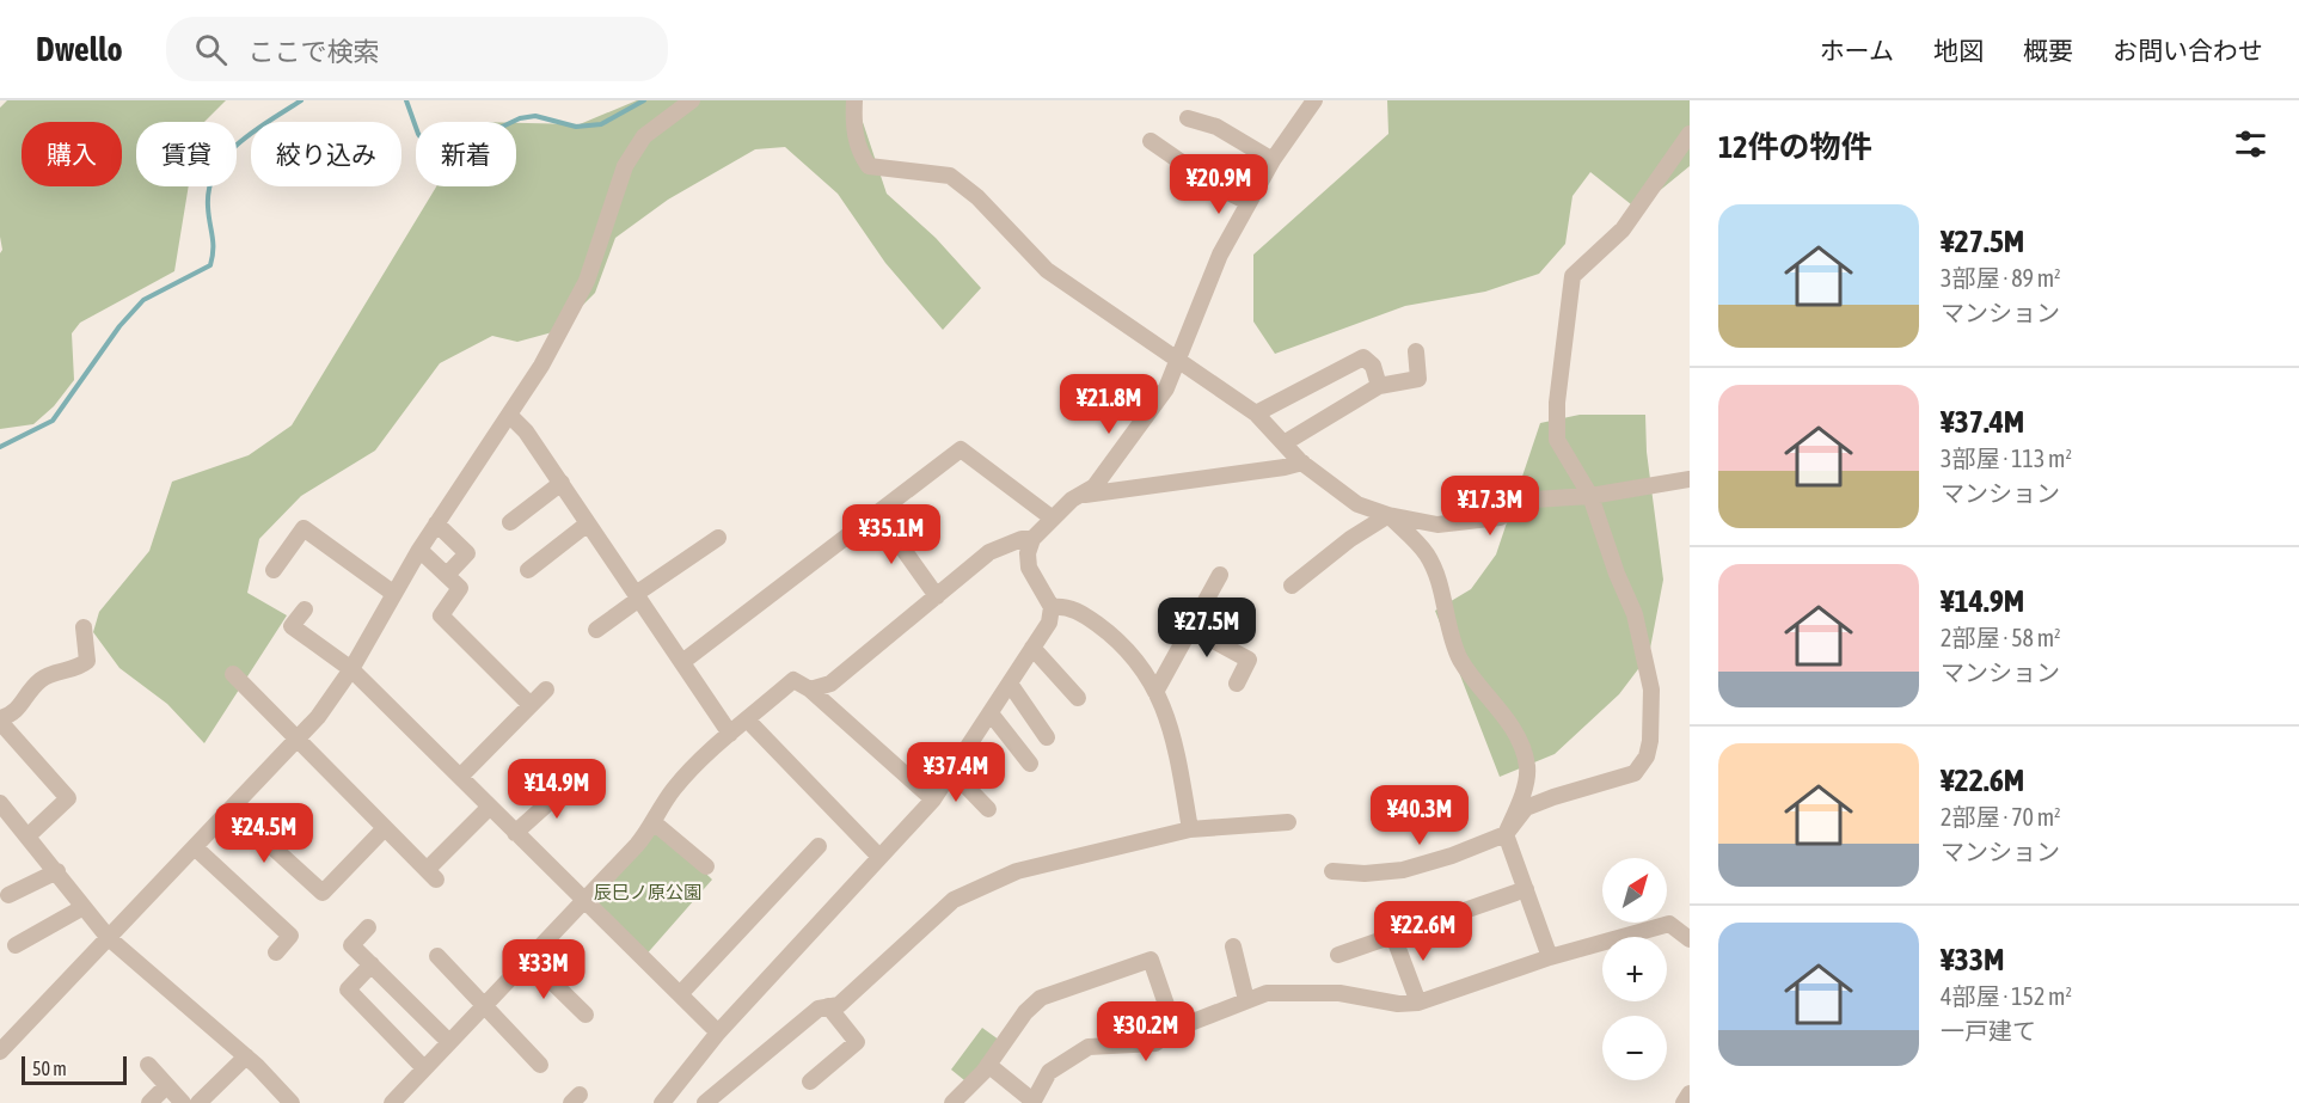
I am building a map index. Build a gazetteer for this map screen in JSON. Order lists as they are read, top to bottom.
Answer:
{
  "parks": ["辰巳ノ原公園"],
  "scale_bar": "50 m",
  "north": "top right",
  "page": {
    "header": "Dwello",
    "search": "ここで検索",
    "nav": [
      "ホーム",
      "地図",
      "概要",
      "お問い合わせ"
    ],
    "heading": "12件の物件",
    "chip": [
      "購入",
      "賃貸",
      "絞り込み",
      "新着"
    ],
    "price": [
      "¥20.9M",
      "¥21.8M",
      "¥17.3M",
      "¥35.1M",
      "¥27.5M",
      "¥37.4M",
      "¥14.9M",
      "¥40.3M",
      "¥24.5M",
      "¥22.6M",
      "¥33M",
      "¥30.2M"
    ],
    "list": [
      {
        "name": "¥27.5M",
        "note": "3部屋 · 89 m² · マンション"
      },
      {
        "name": "¥37.4M",
        "note": "3部屋 · 113 m² · マンション"
      },
      {
        "name": "¥14.9M",
        "note": "2部屋 · 58 m² · マンション"
      },
      {
        "name": "¥22.6M",
        "note": "2部屋 · 70 m² · マンション"
      },
      {
        "name": "¥33M",
        "note": "4部屋 · 152 m² · 一戸建て"
      }
    ],
    "map_buttons": ["+", "−"],
    "scale": "50 m"
  }
}
